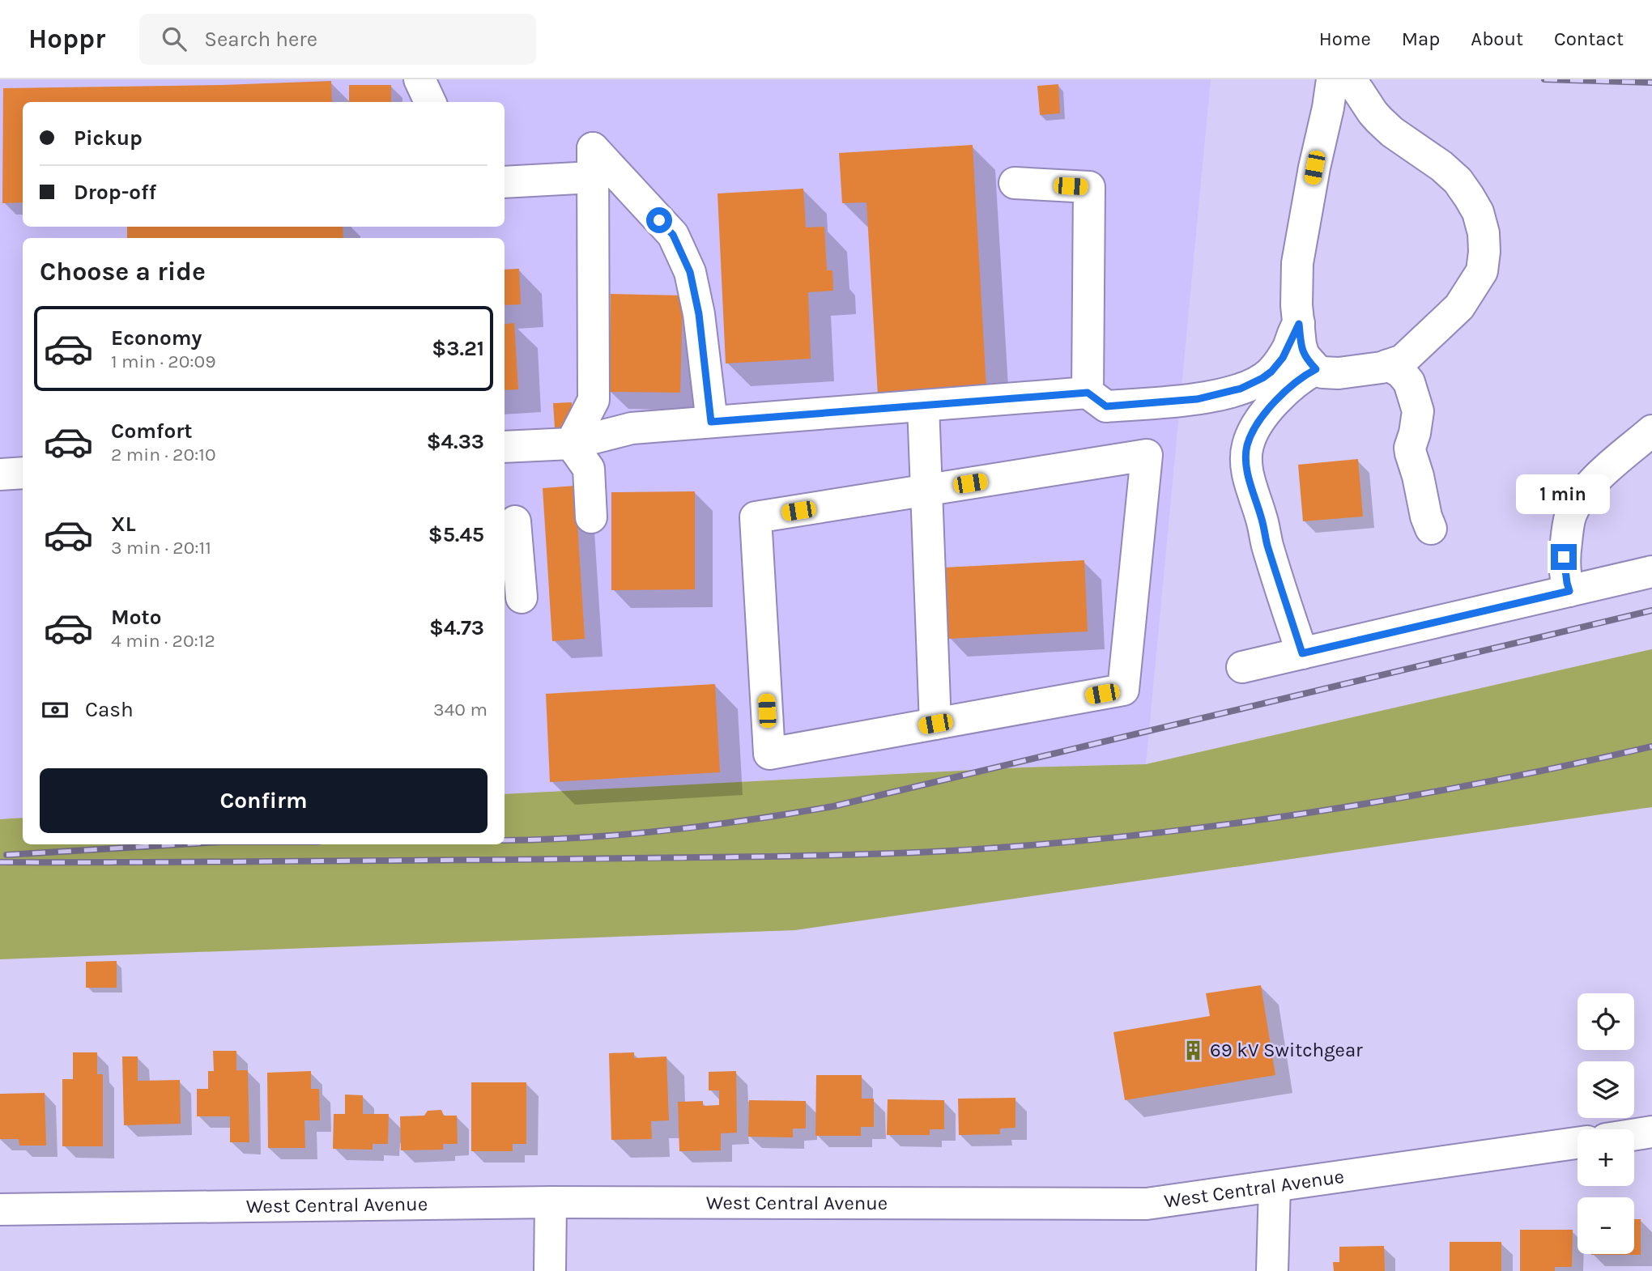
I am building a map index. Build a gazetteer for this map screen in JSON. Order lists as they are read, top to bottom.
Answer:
{
  "streets": {
    "street": ["West Central Avenue"]
  },
  "places": {
    "building": ["69 kV Switchgear"]
  },
  "page": {
    "header": "Hoppr",
    "search": "Search here",
    "nav": [
      "Home",
      "Map",
      "About",
      "Contact"
    ],
    "banner": ["Pickup", "Drop-off"],
    "heading": "Choose a ride",
    "list": [
      {
        "name": "Economy",
        "note": "1 min · 20:09",
        "value": "$3.21"
      },
      {
        "name": "Comfort",
        "note": "2 min · 20:10",
        "value": "$4.33"
      },
      {
        "name": "XL",
        "note": "3 min · 20:11",
        "value": "$5.45"
      },
      {
        "name": "Moto",
        "note": "4 min · 20:12",
        "value": "$4.73"
      }
    ],
    "bubble": "1 min",
    "pay": ["Cash", "340 m"],
    "buttons": "Confirm",
    "map_buttons": ["+", "−"]
  }
}
